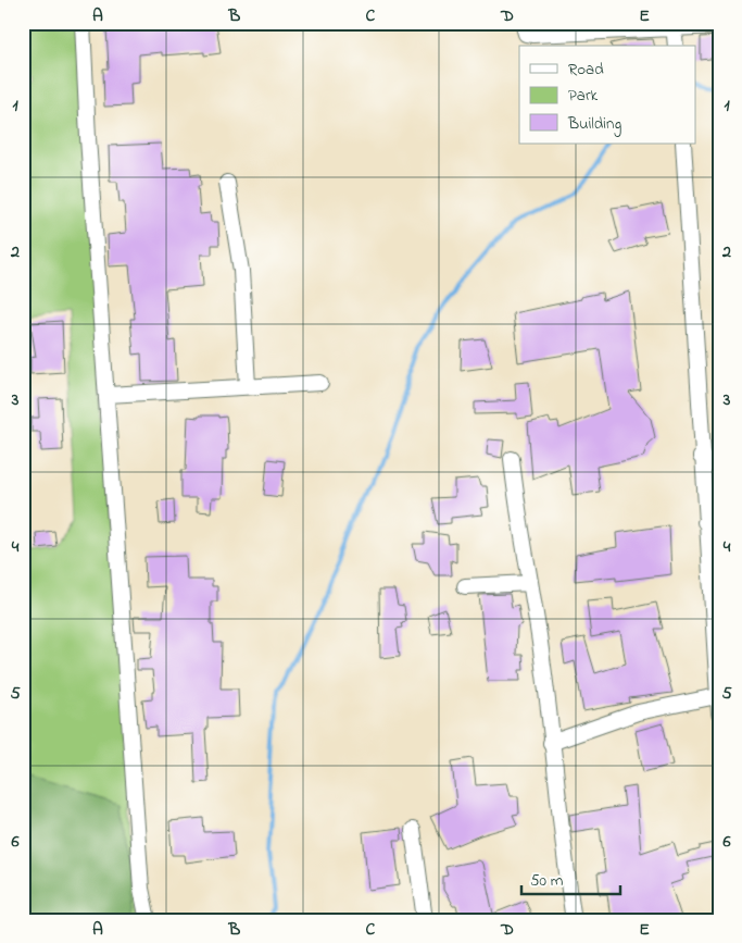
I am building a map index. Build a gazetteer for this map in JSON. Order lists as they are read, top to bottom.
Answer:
{
  "legend": ["Road", "Park", "Building"],
  "scale_bar": "50 m",
  "grid": {
    "columns": [
      "A",
      "B",
      "C",
      "D",
      "E"
    ],
    "rows": [
      "1",
      "2",
      "3",
      "4",
      "5",
      "6"
    ]
  }
}
